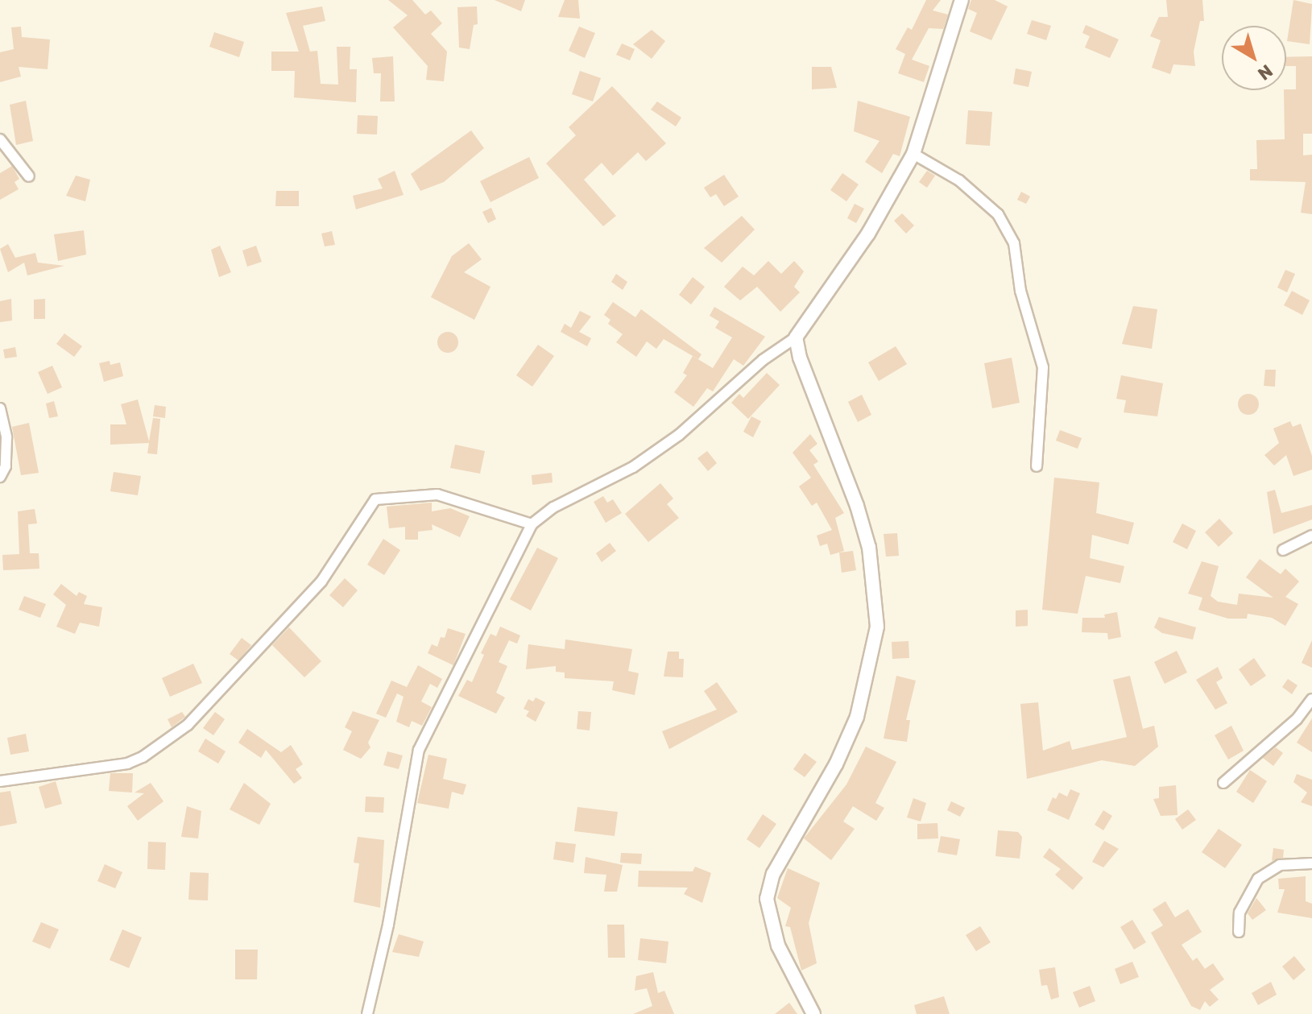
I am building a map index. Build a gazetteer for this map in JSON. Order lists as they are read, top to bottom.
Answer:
{
  "north": "bottom right"
}
